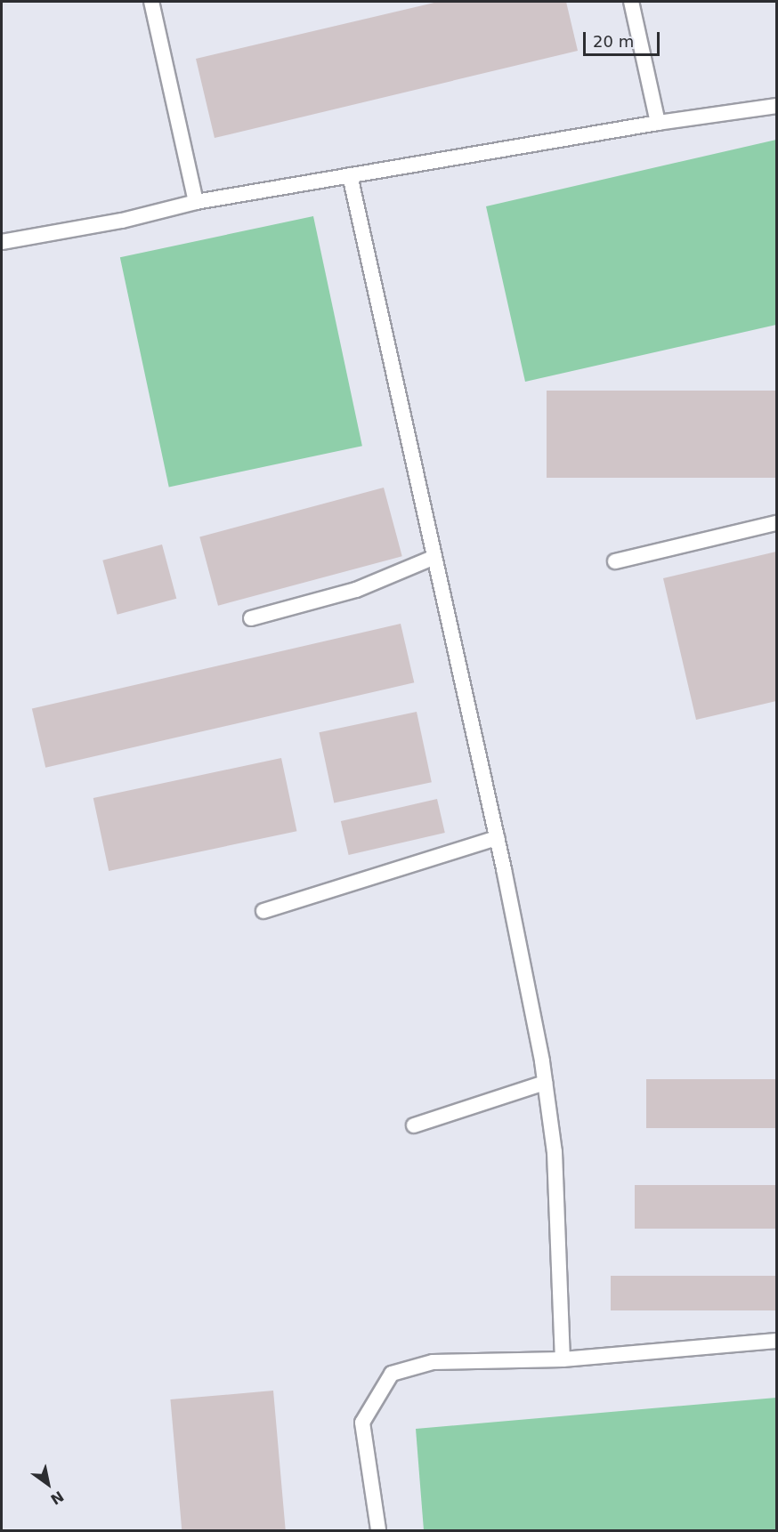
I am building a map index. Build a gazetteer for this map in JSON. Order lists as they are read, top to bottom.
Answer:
{
  "scale_bar": "20 m",
  "north": "bottom right"
}
